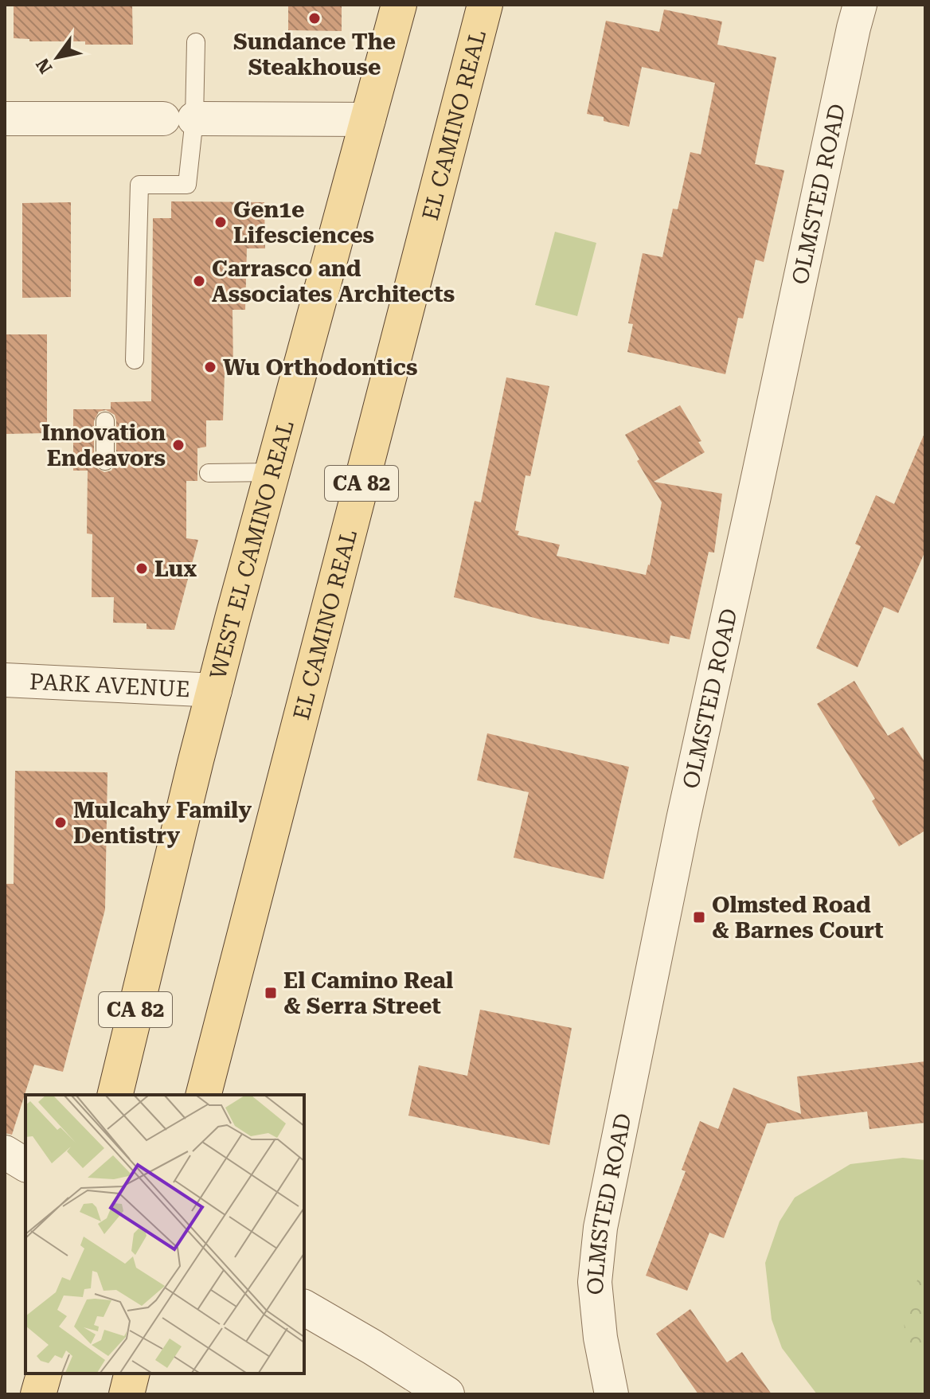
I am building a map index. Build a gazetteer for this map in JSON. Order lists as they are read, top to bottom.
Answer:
{
  "streets": {
    "main road": ["EL CAMINO REAL", "CA 82", "WEST EL CAMINO REAL"],
    "street": ["OLMSTED ROAD", "PARK AVENUE"]
  },
  "crossings": [
    ["WEST EL CAMINO REAL", "PARK AVENUE"]
  ],
  "places": {
    "other": [
      "Sundance The Steakhouse",
      "Gen1e Lifesciences",
      "Carrasco and Associates Architects",
      "Wu Orthodontics",
      "Innovation Endeavors",
      "Lux",
      "Mulcahy Family Dentistry"
    ],
    "transit": ["Olmsted Road & Barnes Court", "El Camino Real & Serra Street"]
  },
  "north": "bottom left"
}
